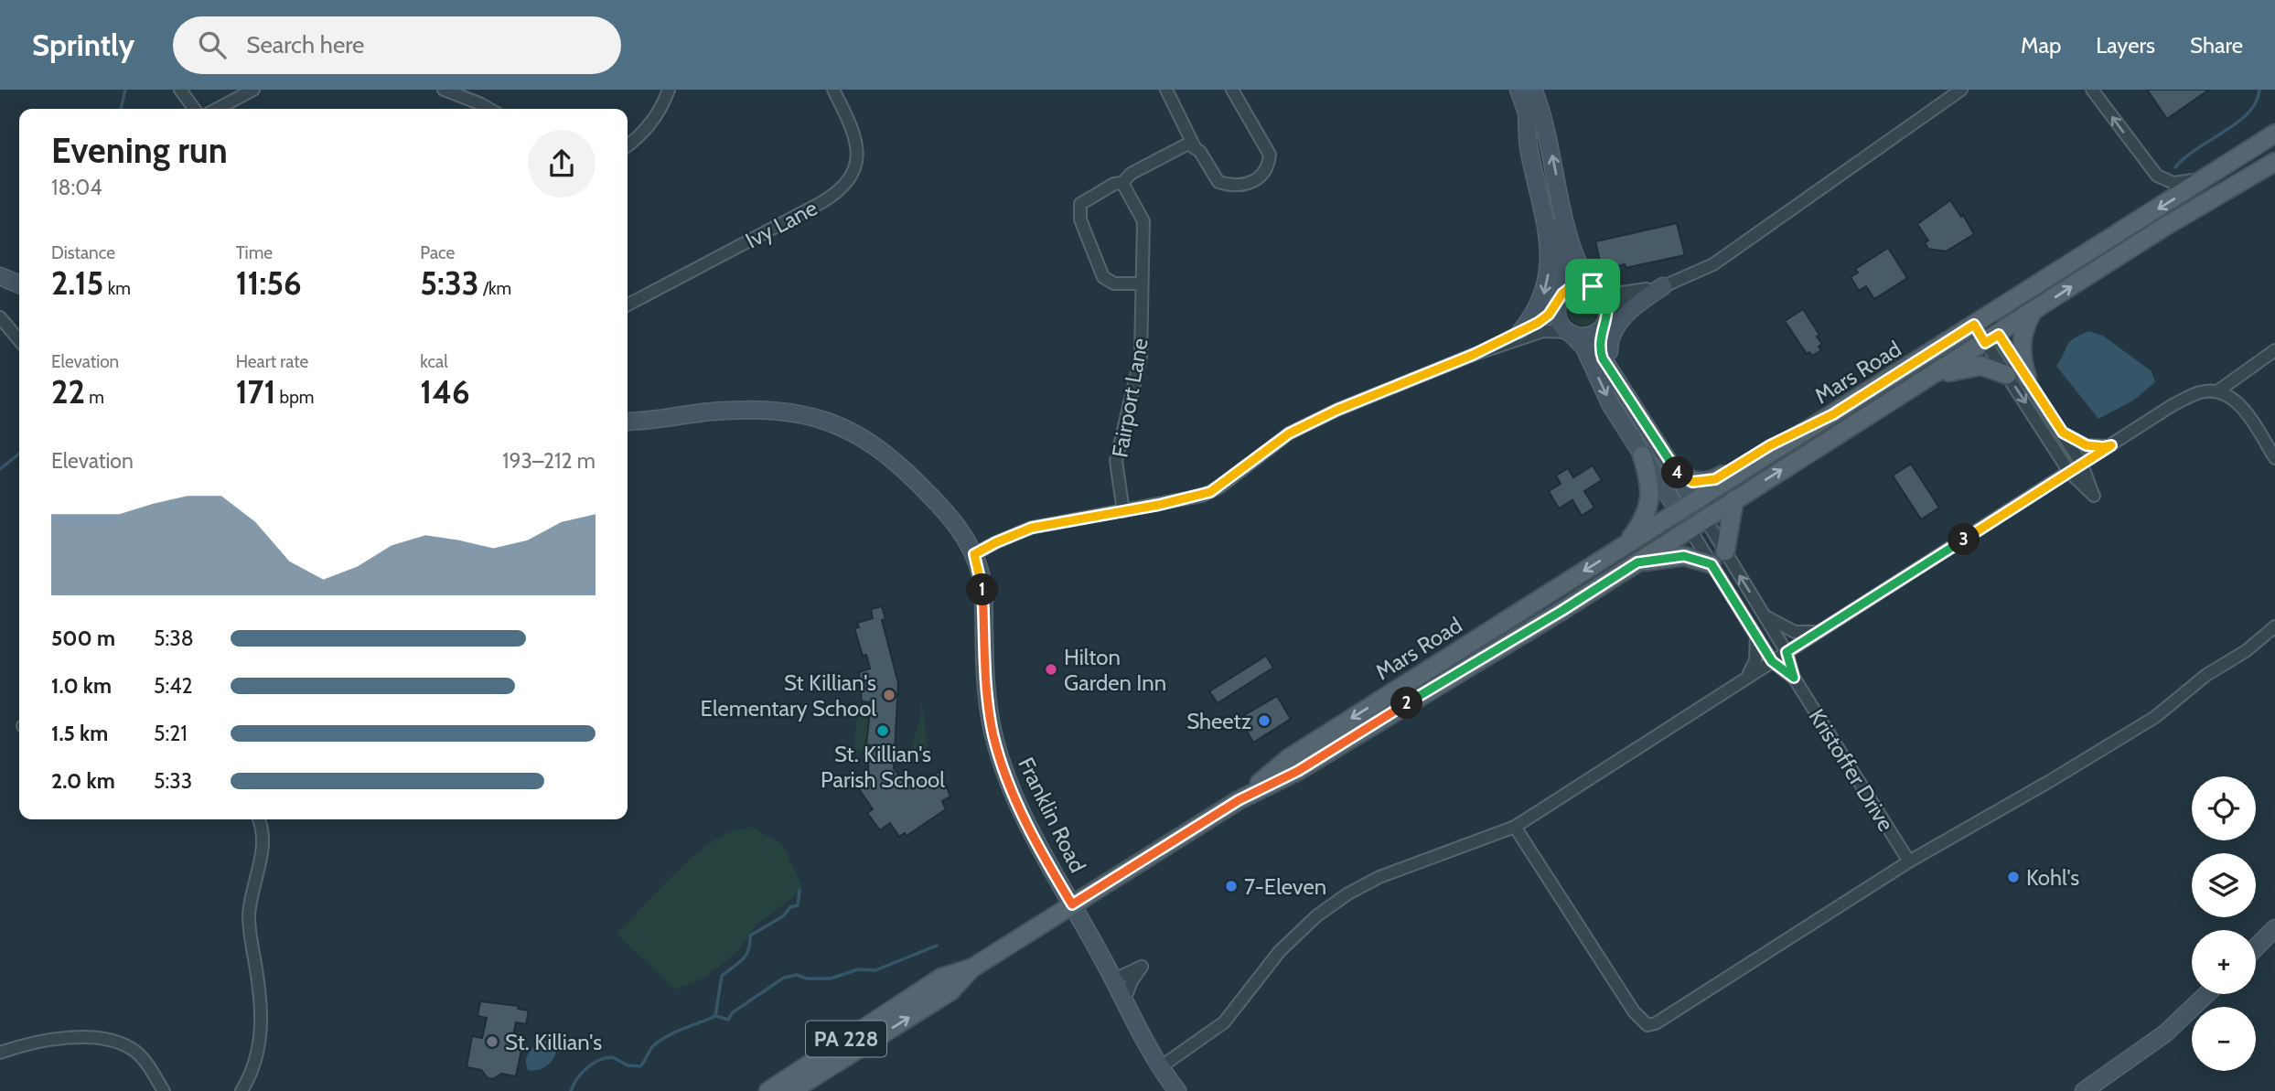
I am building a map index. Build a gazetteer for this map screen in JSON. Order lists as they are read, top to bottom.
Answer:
{
  "streets": {
    "main road": ["Mars Road", "PA 228"],
    "street": [
      "Ivy Lane",
      "Fairport Lane",
      "Kristoffer Drive",
      "Franklin Road"
    ]
  },
  "crossings": [
    ["Mars Road", "Kristoffer Drive"],
    ["Mars Road", "Franklin Road"]
  ],
  "places": [
    "Hilton Garden Inn",
    "St Killian's Elementary School",
    "Sheetz",
    "St. Killian's Parish School",
    "Kohl's",
    "7-Eleven",
    "St. Killian's"
  ],
  "page": {
    "header": "Sprintly",
    "search": "Search here",
    "nav": ["Map", "Layers", "Share"],
    "heading": ["Evening run", "18:04"],
    "stats": [
      ["Distance", "2.15 km"],
      ["Time", "11:56"],
      ["Pace", "5:33 /km"],
      ["Elevation", "22 m"],
      ["Heart rate", "171 bpm"],
      ["kcal", "146"]
    ],
    "chart": ["Elevation", "193–212 m"],
    "pins": [
      "4",
      "3",
      "1",
      "2"
    ],
    "list": [
      {
        "name": "500 m",
        "note": "5:38"
      },
      {
        "name": "1.0 km",
        "note": "5:42"
      },
      {
        "name": "1.5 km",
        "note": "5:21"
      },
      {
        "name": "2.0 km",
        "note": "5:33"
      }
    ],
    "map_buttons": ["+", "−"]
  }
}
